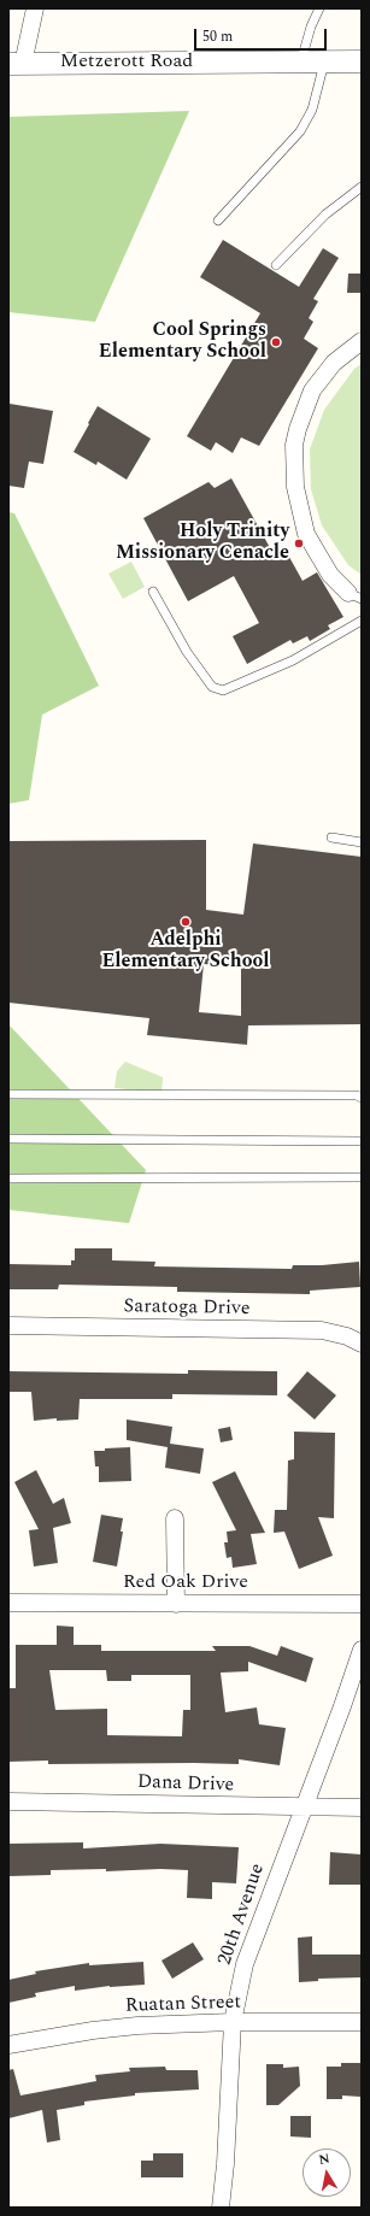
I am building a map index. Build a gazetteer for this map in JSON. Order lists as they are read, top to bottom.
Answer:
{
  "streets": {
    "street": [
      "Metzerott Road",
      "Saratoga Drive",
      "Red Oak Drive",
      "Dana Drive",
      "20th Avenue",
      "Ruatan Street"
    ]
  },
  "crossings": [
    ["Dana Drive", "20th Avenue"],
    ["20th Avenue", "Ruatan Street"]
  ],
  "places": ["Cool Springs Elementary School", "Holy Trinity Missionary Cenacle", "Adelphi Elementary School"],
  "scale_bar": "50 m",
  "north": "top"
}
